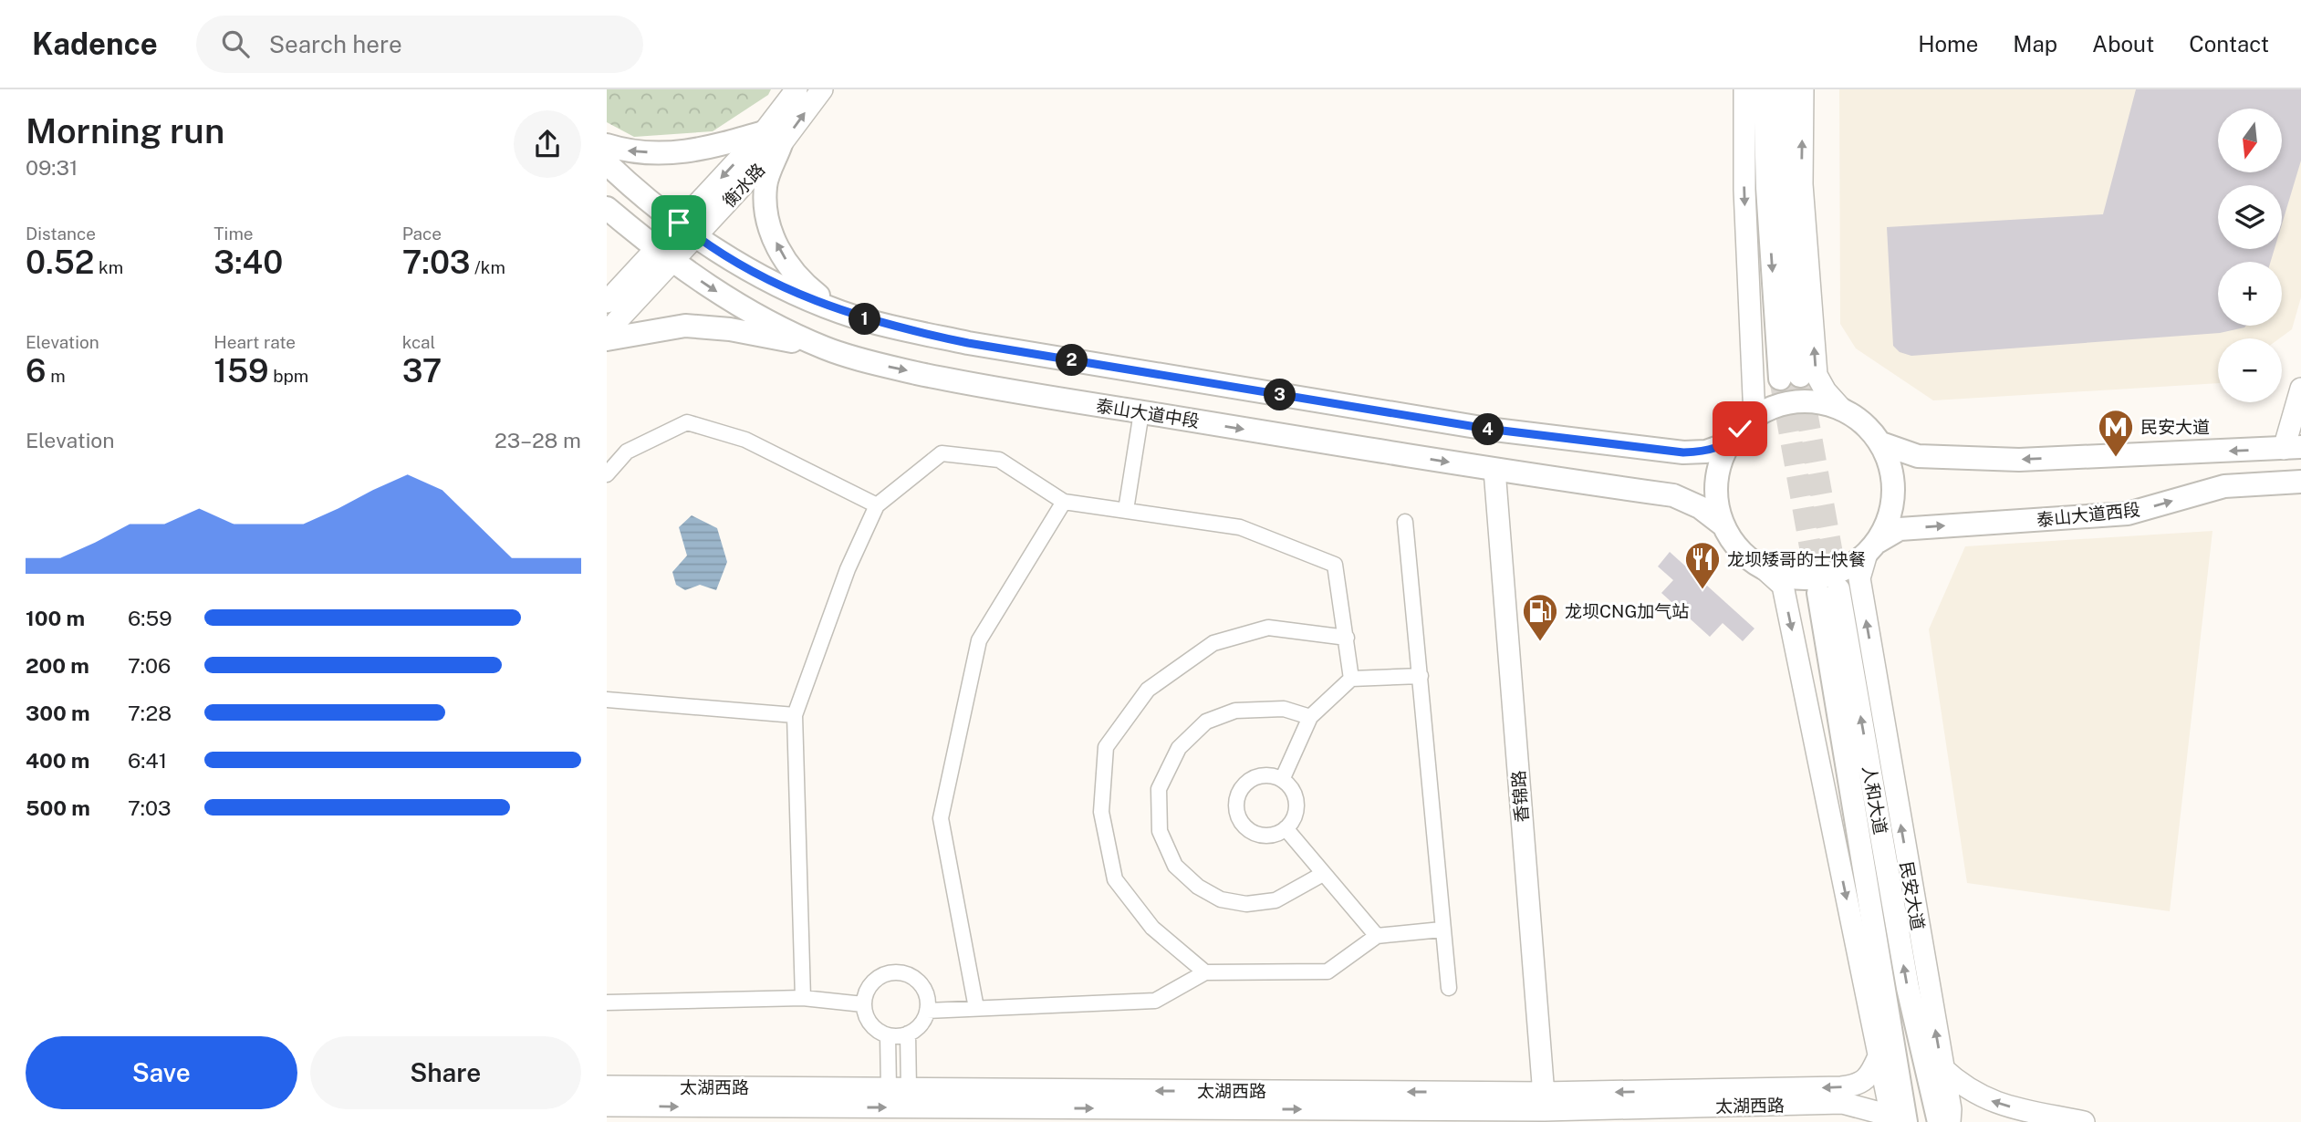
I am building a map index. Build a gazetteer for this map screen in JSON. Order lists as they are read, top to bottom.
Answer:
{
  "streets": {
    "main road": [
      "衡水路",
      "泰山大道中段",
      "泰山大道西段",
      "香锦路",
      "人和大道",
      "民安大道",
      "太湖西路"
    ]
  },
  "crossings": [
    ["衡水路", "泰山大道中段"],
    ["泰山大道中段", "泰山大道西段"],
    ["泰山大道中段", "香锦路"],
    ["泰山大道中段", "民安大道"],
    ["泰山大道西段", "民安大道"],
    ["香锦路", "太湖西路"],
    ["人和大道", "太湖西路"]
  ],
  "places": {
    "metro station": ["民安大道"],
    "restaurant": ["龙坝矮哥的士快餐"],
    "fuel station": ["龙坝CNG加气站"]
  },
  "north": "bottom",
  "page": {
    "header": "Kadence",
    "search": "Search here",
    "nav": [
      "Home",
      "Map",
      "About",
      "Contact"
    ],
    "heading": ["Morning run", "09:31"],
    "map_buttons": ["+", "−"],
    "stats": [
      ["Distance", "0.52 km"],
      ["Time", "3:40"],
      ["Pace", "7:03 /km"],
      ["Elevation", "6 m"],
      ["Heart rate", "159 bpm"],
      ["kcal", "37"]
    ],
    "pins": [
      "1",
      "2",
      "3",
      "4"
    ],
    "chart": ["Elevation", "23–28 m"],
    "list": [
      {
        "name": "100 m",
        "note": "6:59"
      },
      {
        "name": "200 m",
        "note": "7:06"
      },
      {
        "name": "300 m",
        "note": "7:28"
      },
      {
        "name": "400 m",
        "note": "6:41"
      },
      {
        "name": "500 m",
        "note": "7:03"
      }
    ],
    "buttons": ["Save", "Share"]
  }
}
